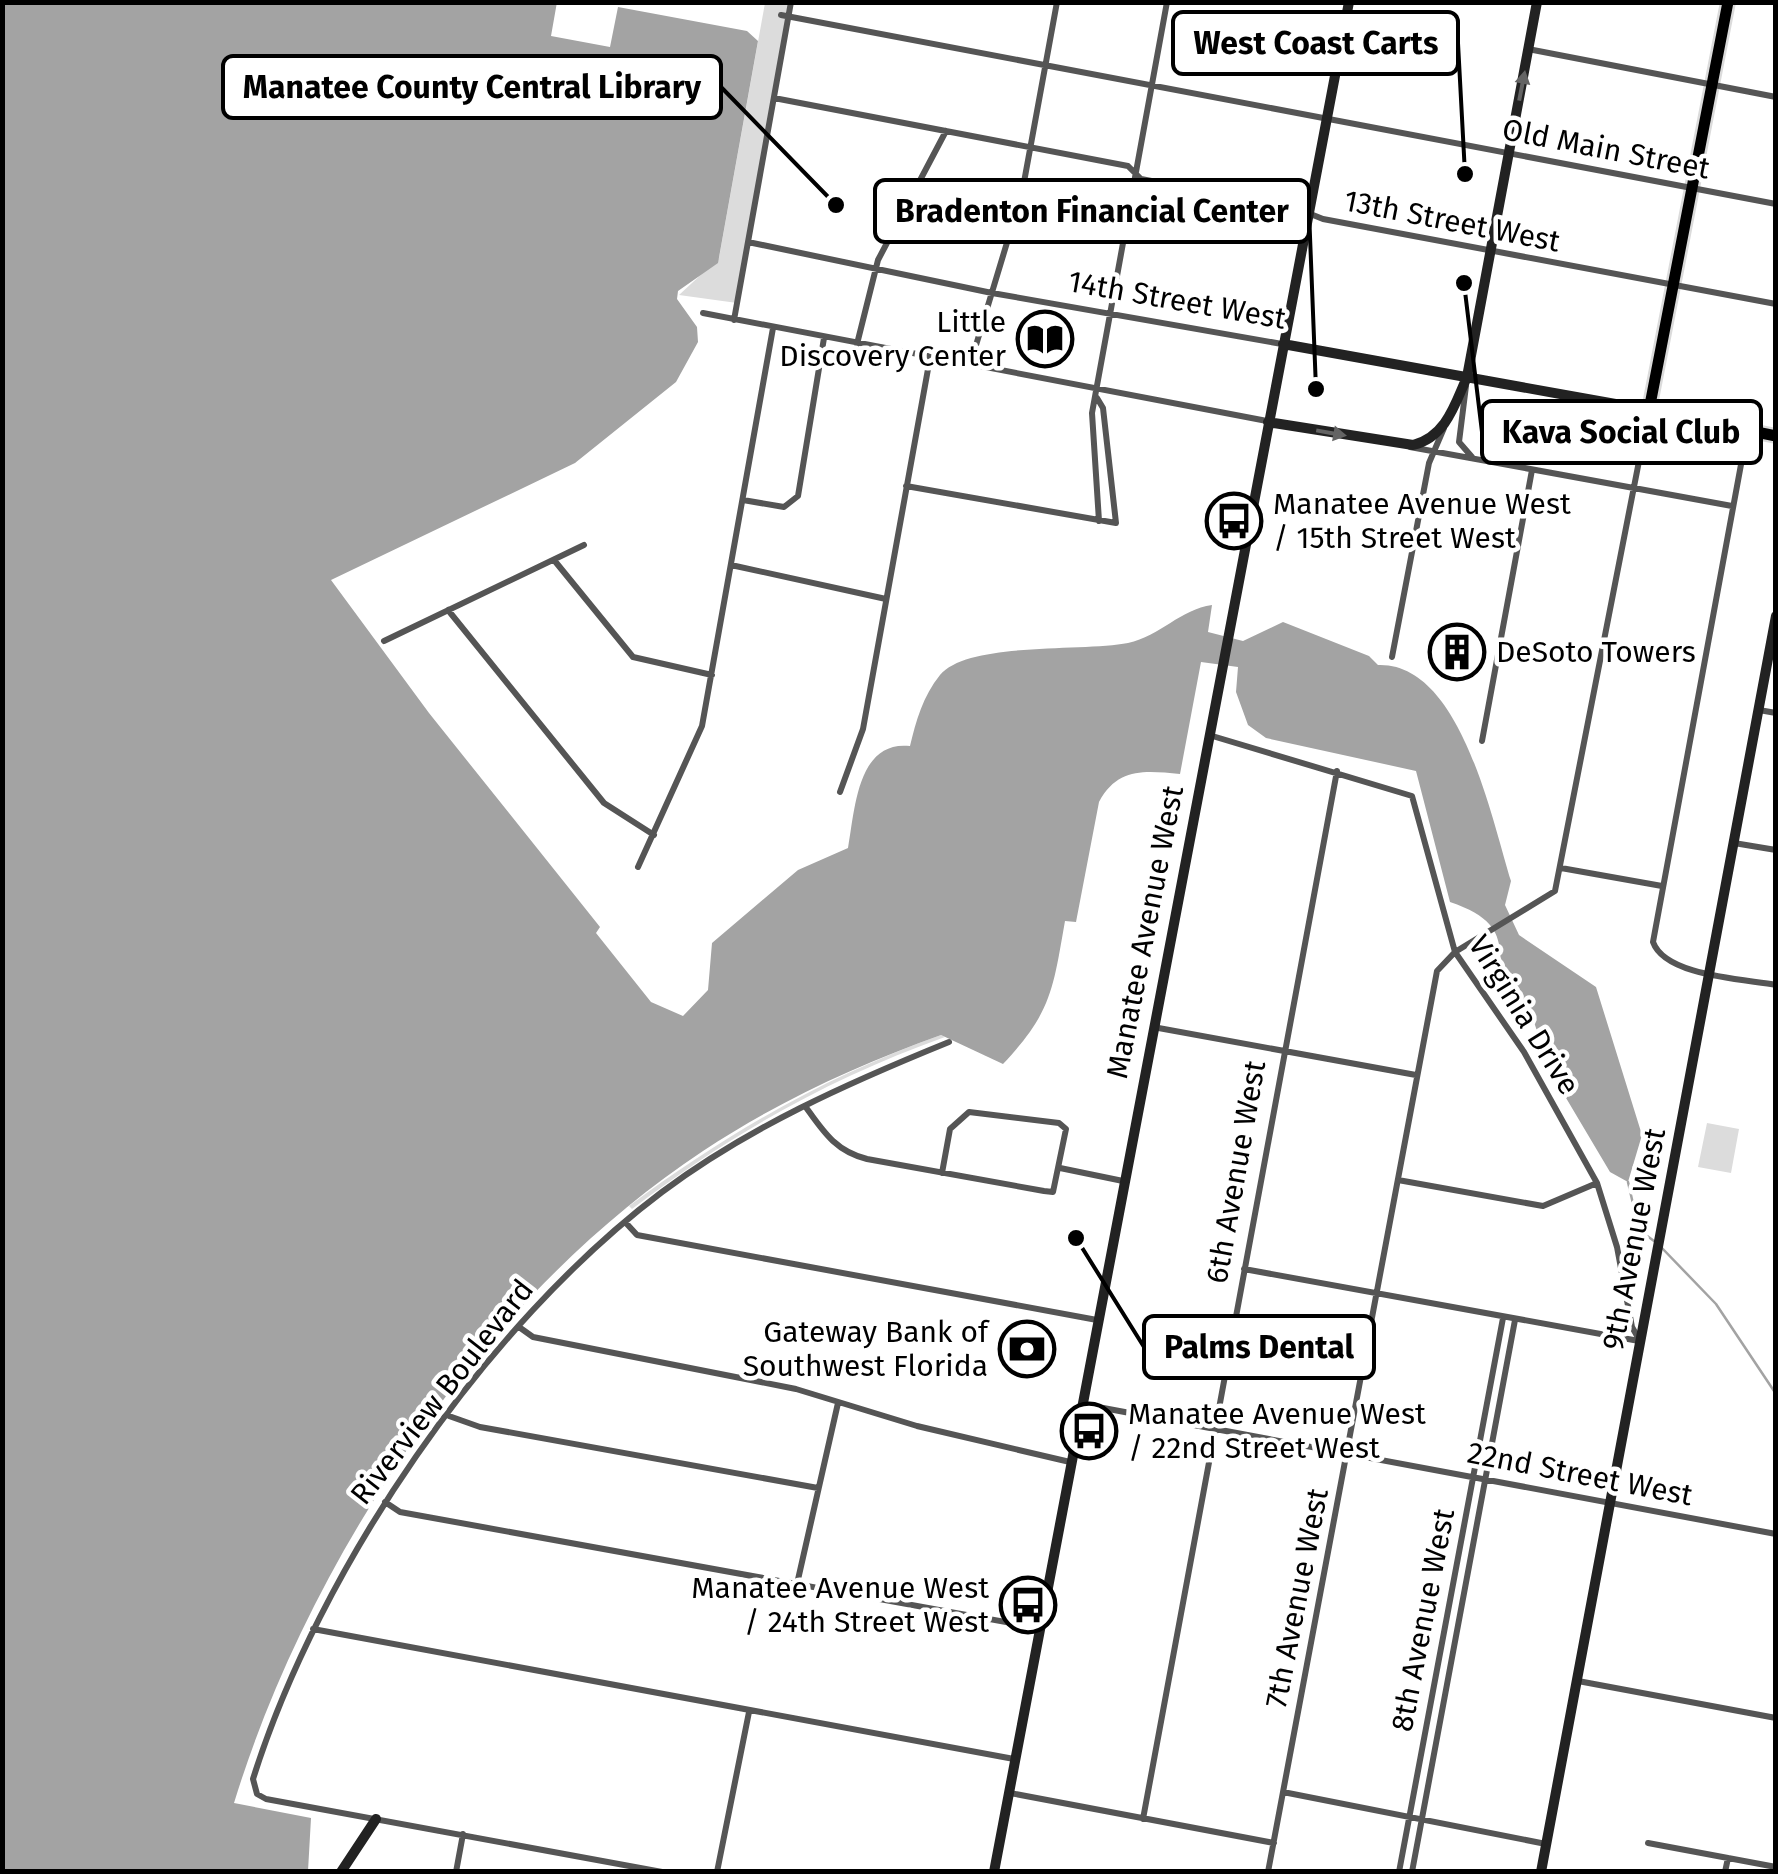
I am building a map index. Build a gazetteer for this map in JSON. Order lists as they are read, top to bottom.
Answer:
{
  "streets": {
    "main road": ["14th Street West", "Manatee Avenue West", "9th Avenue West"],
    "street": [
      "Old Main Street",
      "13th Street West",
      "Virginia Drive",
      "6th Avenue West",
      "Riverview Boulevard",
      "22nd Street West",
      "7th Avenue West",
      "8th Avenue West"
    ]
  },
  "crossings": [
    ["Old Main Street", "Manatee Avenue West"],
    ["13th Street West", "Manatee Avenue West"],
    ["14th Street West", "Manatee Avenue West"],
    ["Manatee Avenue West", "Virginia Drive"],
    ["Manatee Avenue West", "22nd Street West"],
    ["Virginia Drive", "6th Avenue West"],
    ["Virginia Drive", "9th Avenue West"],
    ["Virginia Drive", "7th Avenue West"],
    ["6th Avenue West", "22nd Street West"],
    ["9th Avenue West", "22nd Street West"],
    ["22nd Street West", "7th Avenue West"],
    ["22nd Street West", "8th Avenue West"]
  ],
  "places": {
    "other": [
      "West Coast Carts",
      "Manatee County Central Library",
      "Kava Social Club",
      "Bradenton Financial Center",
      "Palms Dental"
    ],
    "library": ["Little Discovery Center"],
    "bus stop": ["Manatee Avenue West / 15th Street West", "Manatee Avenue West / 22nd Street West", "Manatee Avenue West / 24th Street West"],
    "building": ["DeSoto Towers"],
    "bank": ["Gateway Bank of Southwest Florida"]
  }
}
